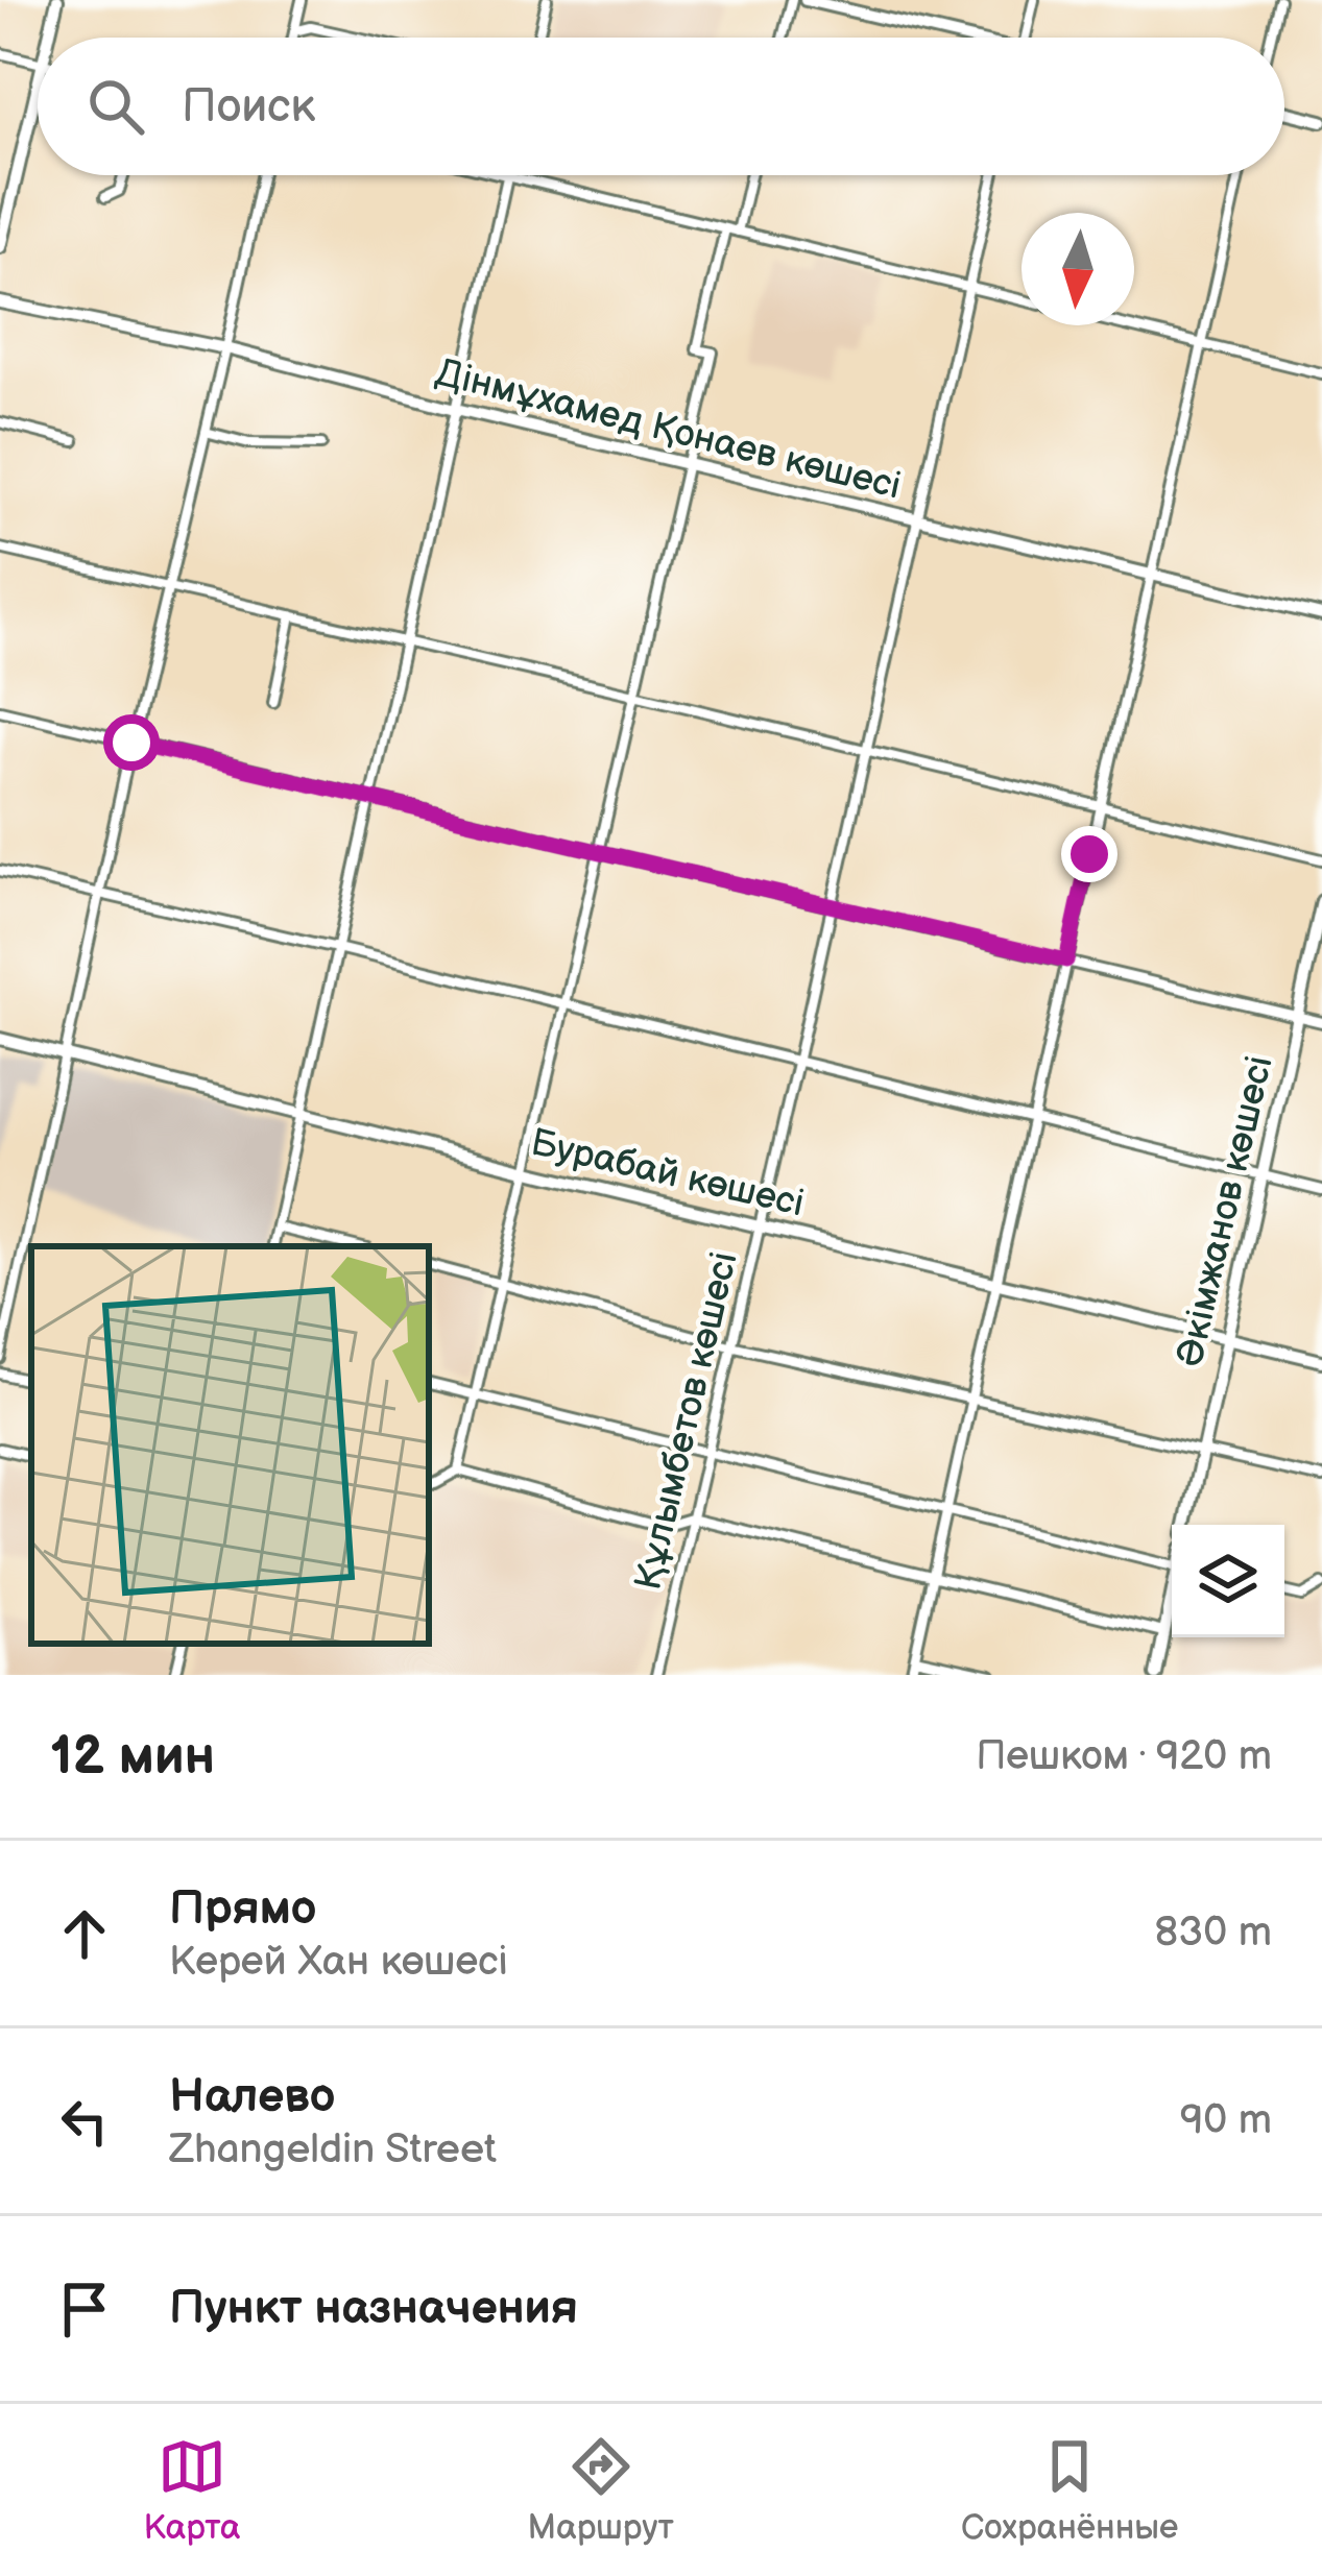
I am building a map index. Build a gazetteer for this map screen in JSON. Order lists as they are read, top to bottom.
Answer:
{
  "streets": {
    "street": [
      "Дінмұхамед Қонаев көшесі",
      "Бурабай көшесі",
      "Әкімжанов көшесі",
      "Құлымбетов көшесі"
    ]
  },
  "crossings": [
    ["Дінмұхамед Қонаев көшесі", "Құлымбетов көшесі"],
    ["Бурабай көшесі", "Әкімжанов көшесі"],
    ["Бурабай көшесі", "Құлымбетов көшесі"]
  ],
  "north": "bottom",
  "page": {
    "search": "Поиск",
    "heading": ["12 мин", "Пешком · 920 m"],
    "list": [
      ["Прямо", "Керей Хан көшесі", "830 m"],
      ["Налево", "Zhangeldin Street", "90 m"],
      "Пункт назначения"
    ],
    "nav": ["Карта", "Маршрут", "Сохранённые"]
  }
}
